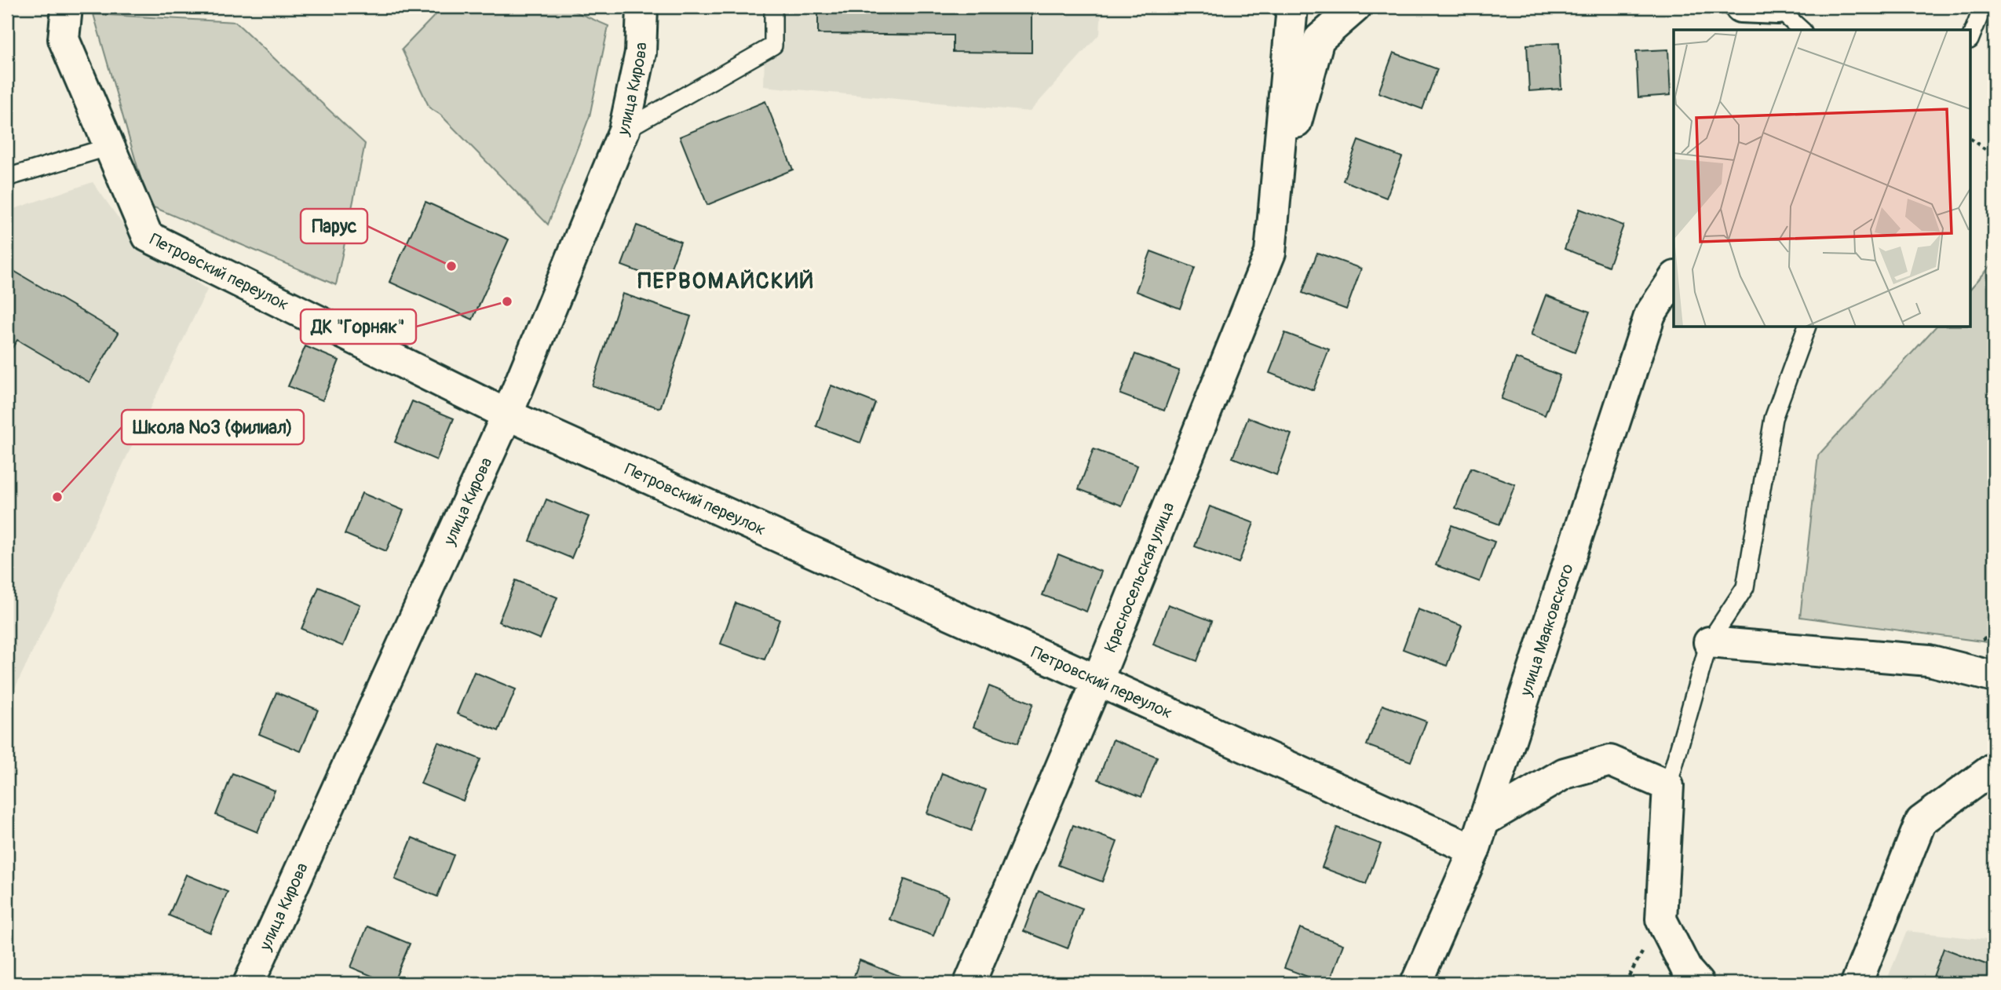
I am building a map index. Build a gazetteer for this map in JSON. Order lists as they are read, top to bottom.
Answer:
{
  "streets": {
    "street": [
      "улица Кирова",
      "Петровский переулок",
      "Красносельская улица",
      "улица Маяковского"
    ]
  },
  "crossings": [
    ["улица Кирова", "Петровский переулок"],
    ["Петровский переулок", "Красносельская улица"],
    ["Петровский переулок", "улица Маяковского"]
  ],
  "districts": ["ПЕРВОМАЙСКИЙ"],
  "places": ["Парус", "ДК \"Горняк\"", "Школа №3 (филиал)"]
}
